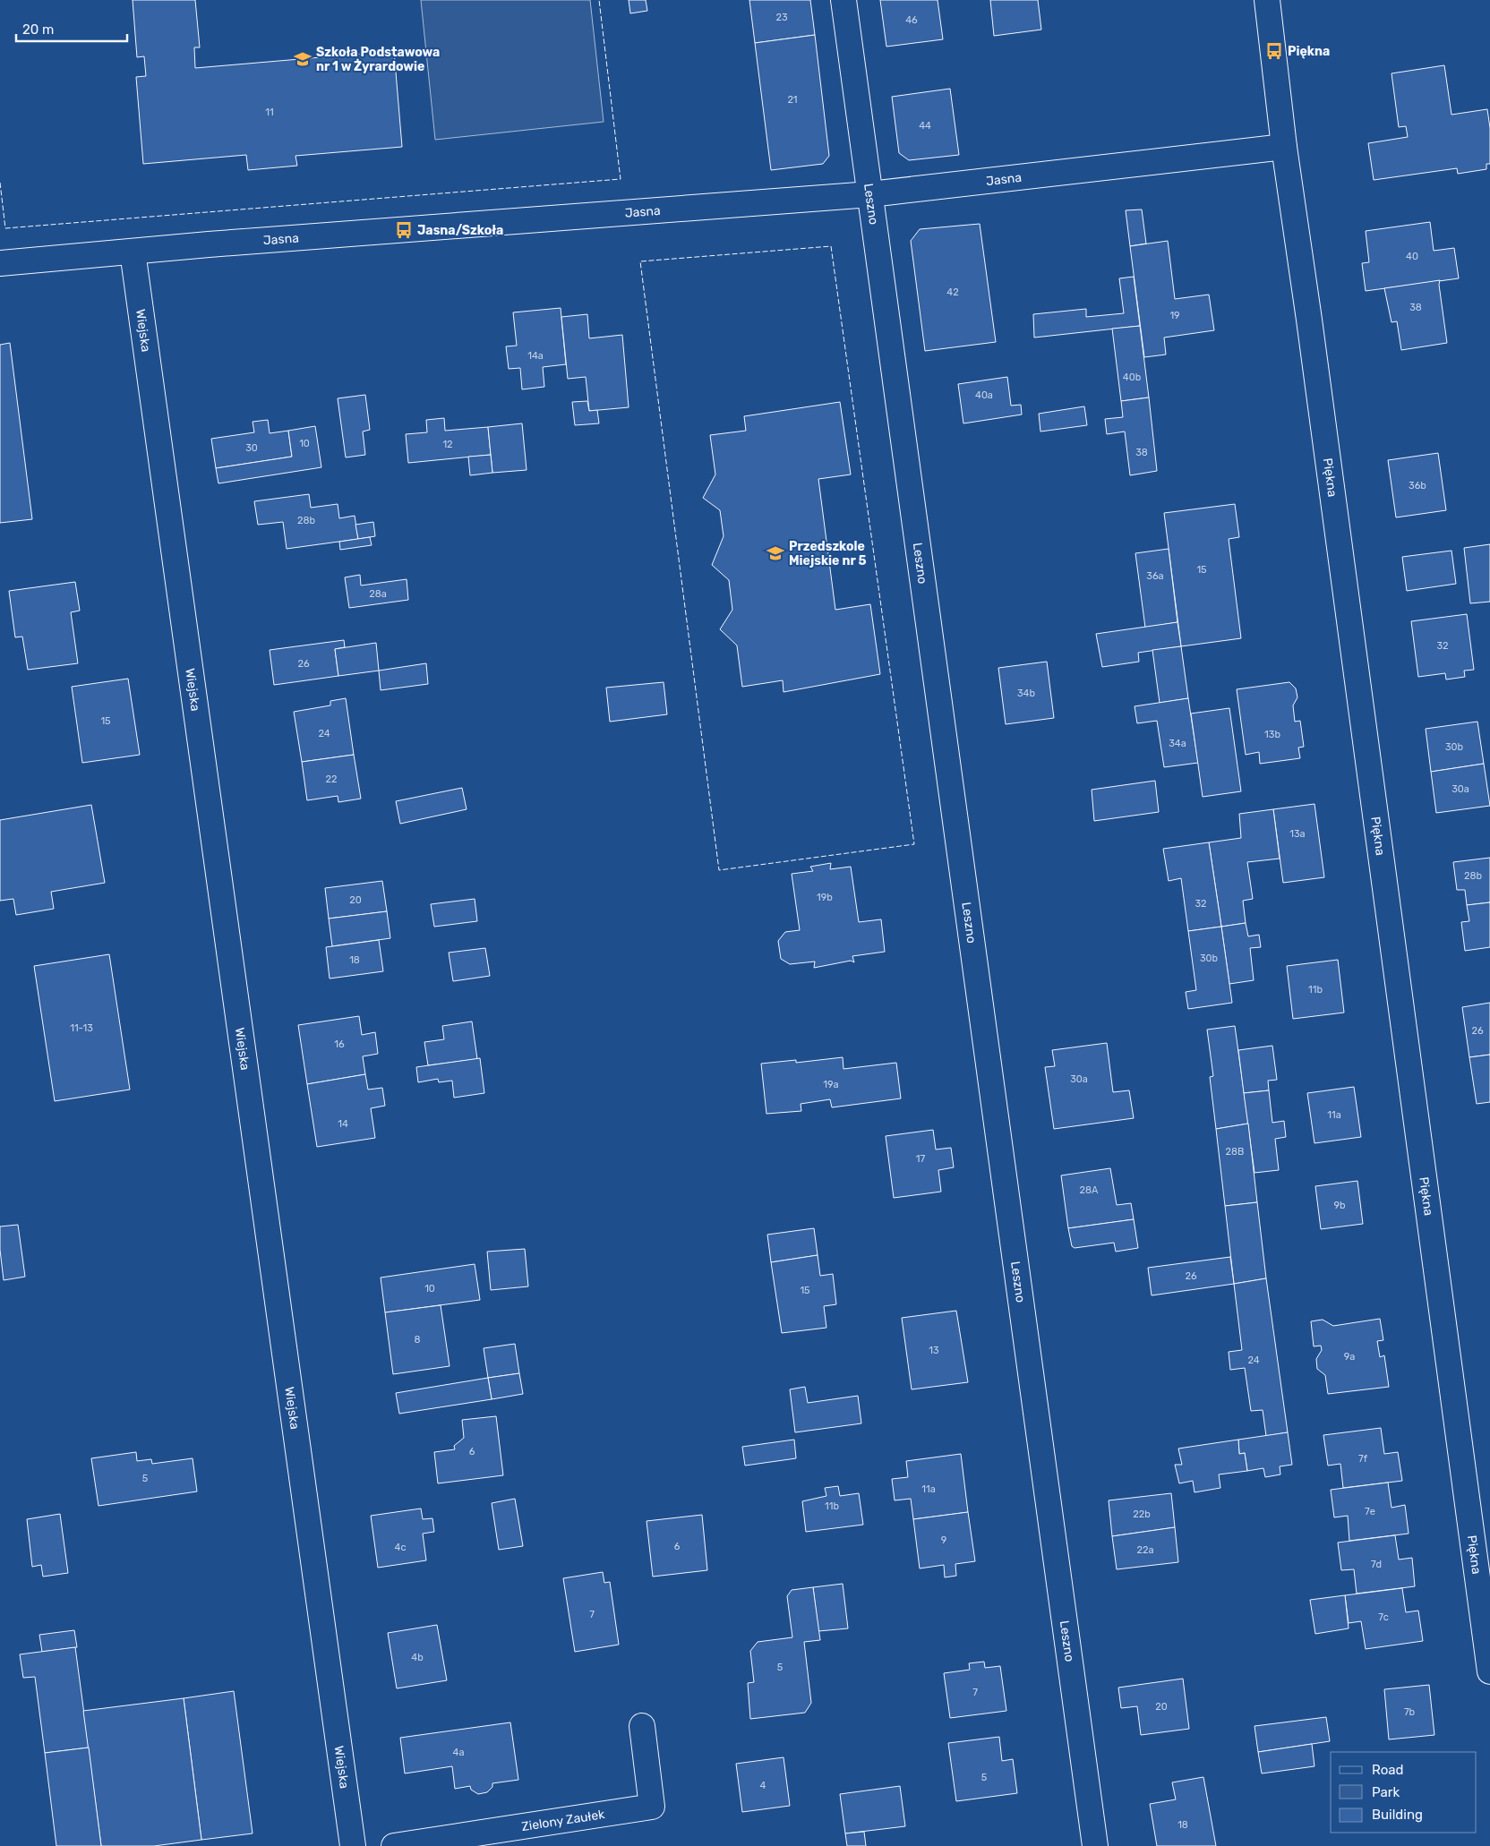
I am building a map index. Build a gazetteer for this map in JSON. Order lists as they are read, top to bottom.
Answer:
{
  "streets": {
    "street": [
      "Jasna",
      "Leszno",
      "Wiejska",
      "Piękna",
      "Zielony Zaułek"
    ]
  },
  "crossings": [
    ["Jasna", "Leszno"],
    ["Jasna", "Wiejska"],
    ["Jasna", "Piękna"]
  ],
  "places": {
    "bus stop": ["Piękna", "Jasna/Szkoła"],
    "school or university": ["Szkoła Podstawowa nr 1 w Żyrardowie", "Przedszkole Miejskie nr 5"]
  },
  "house_numbers": [
    "23",
    "46",
    "21",
    "11",
    "44",
    "40",
    "42",
    "38",
    "19",
    "14a",
    "40b",
    "40a",
    "10",
    "12",
    "30",
    "38",
    "36b",
    "28b",
    "15",
    "36a",
    "28a",
    "32",
    "26",
    "34b",
    "15",
    "24",
    "13b",
    "34a",
    "30b",
    "22",
    "30a",
    "13a",
    "28b",
    "19b",
    "20",
    "32",
    "30b",
    "18",
    "11b",
    "11-13",
    "26",
    "16",
    "30a",
    "19a",
    "11a",
    "14",
    "28B",
    "17",
    "28A",
    "9b",
    "26",
    "10",
    "15",
    "8",
    "13",
    "9a",
    "24",
    "6",
    "7f",
    "5",
    "11a",
    "11b",
    "7e",
    "22b",
    "9",
    "6",
    "4c",
    "22a",
    "7d",
    "7",
    "7c",
    "4b",
    "5",
    "7",
    "20",
    "7b",
    "4a",
    "5",
    "4",
    "18"
  ],
  "legend": ["Road", "Park", "Building"],
  "scale_bar": "20 m"
}
